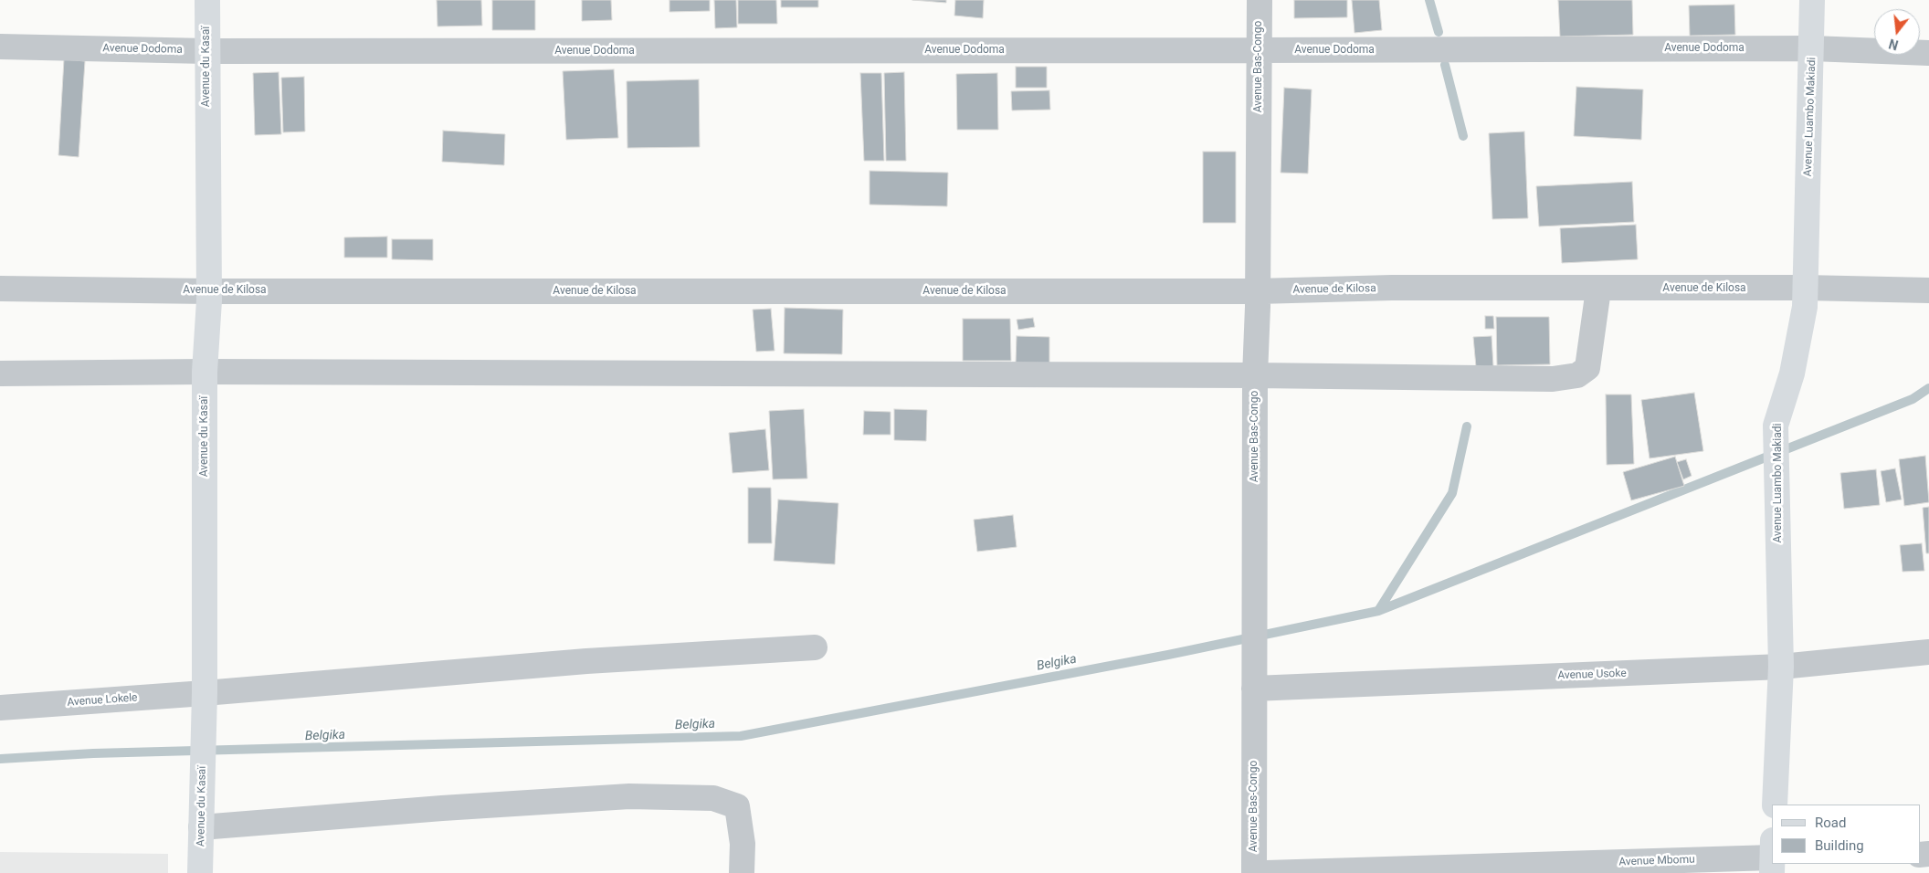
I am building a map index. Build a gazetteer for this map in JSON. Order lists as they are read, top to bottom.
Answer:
{
  "streets": {
    "street": [
      "Avenue Dodoma",
      "Avenue du Kasaï",
      "Avenue Bas-Congo",
      "Avenue Luambo Makiadi",
      "Avenue de Kilosa",
      "Avenue Usoke",
      "Avenue Lokele",
      "Avenue Mbomu"
    ]
  },
  "crossings": [
    ["Avenue Dodoma", "Avenue du Kasaï"],
    ["Avenue Dodoma", "Avenue Bas-Congo"],
    ["Avenue Dodoma", "Avenue Luambo Makiadi"],
    ["Avenue du Kasaï", "Avenue de Kilosa"],
    ["Avenue du Kasaï", "Avenue Lokele"],
    ["Avenue Bas-Congo", "Avenue de Kilosa"],
    ["Avenue Bas-Congo", "Avenue Usoke"],
    ["Avenue Luambo Makiadi", "Avenue de Kilosa"],
    ["Avenue Luambo Makiadi", "Avenue Usoke"]
  ],
  "water": ["Belgika"],
  "legend": ["Road", "Building"],
  "north": "bottom"
}
